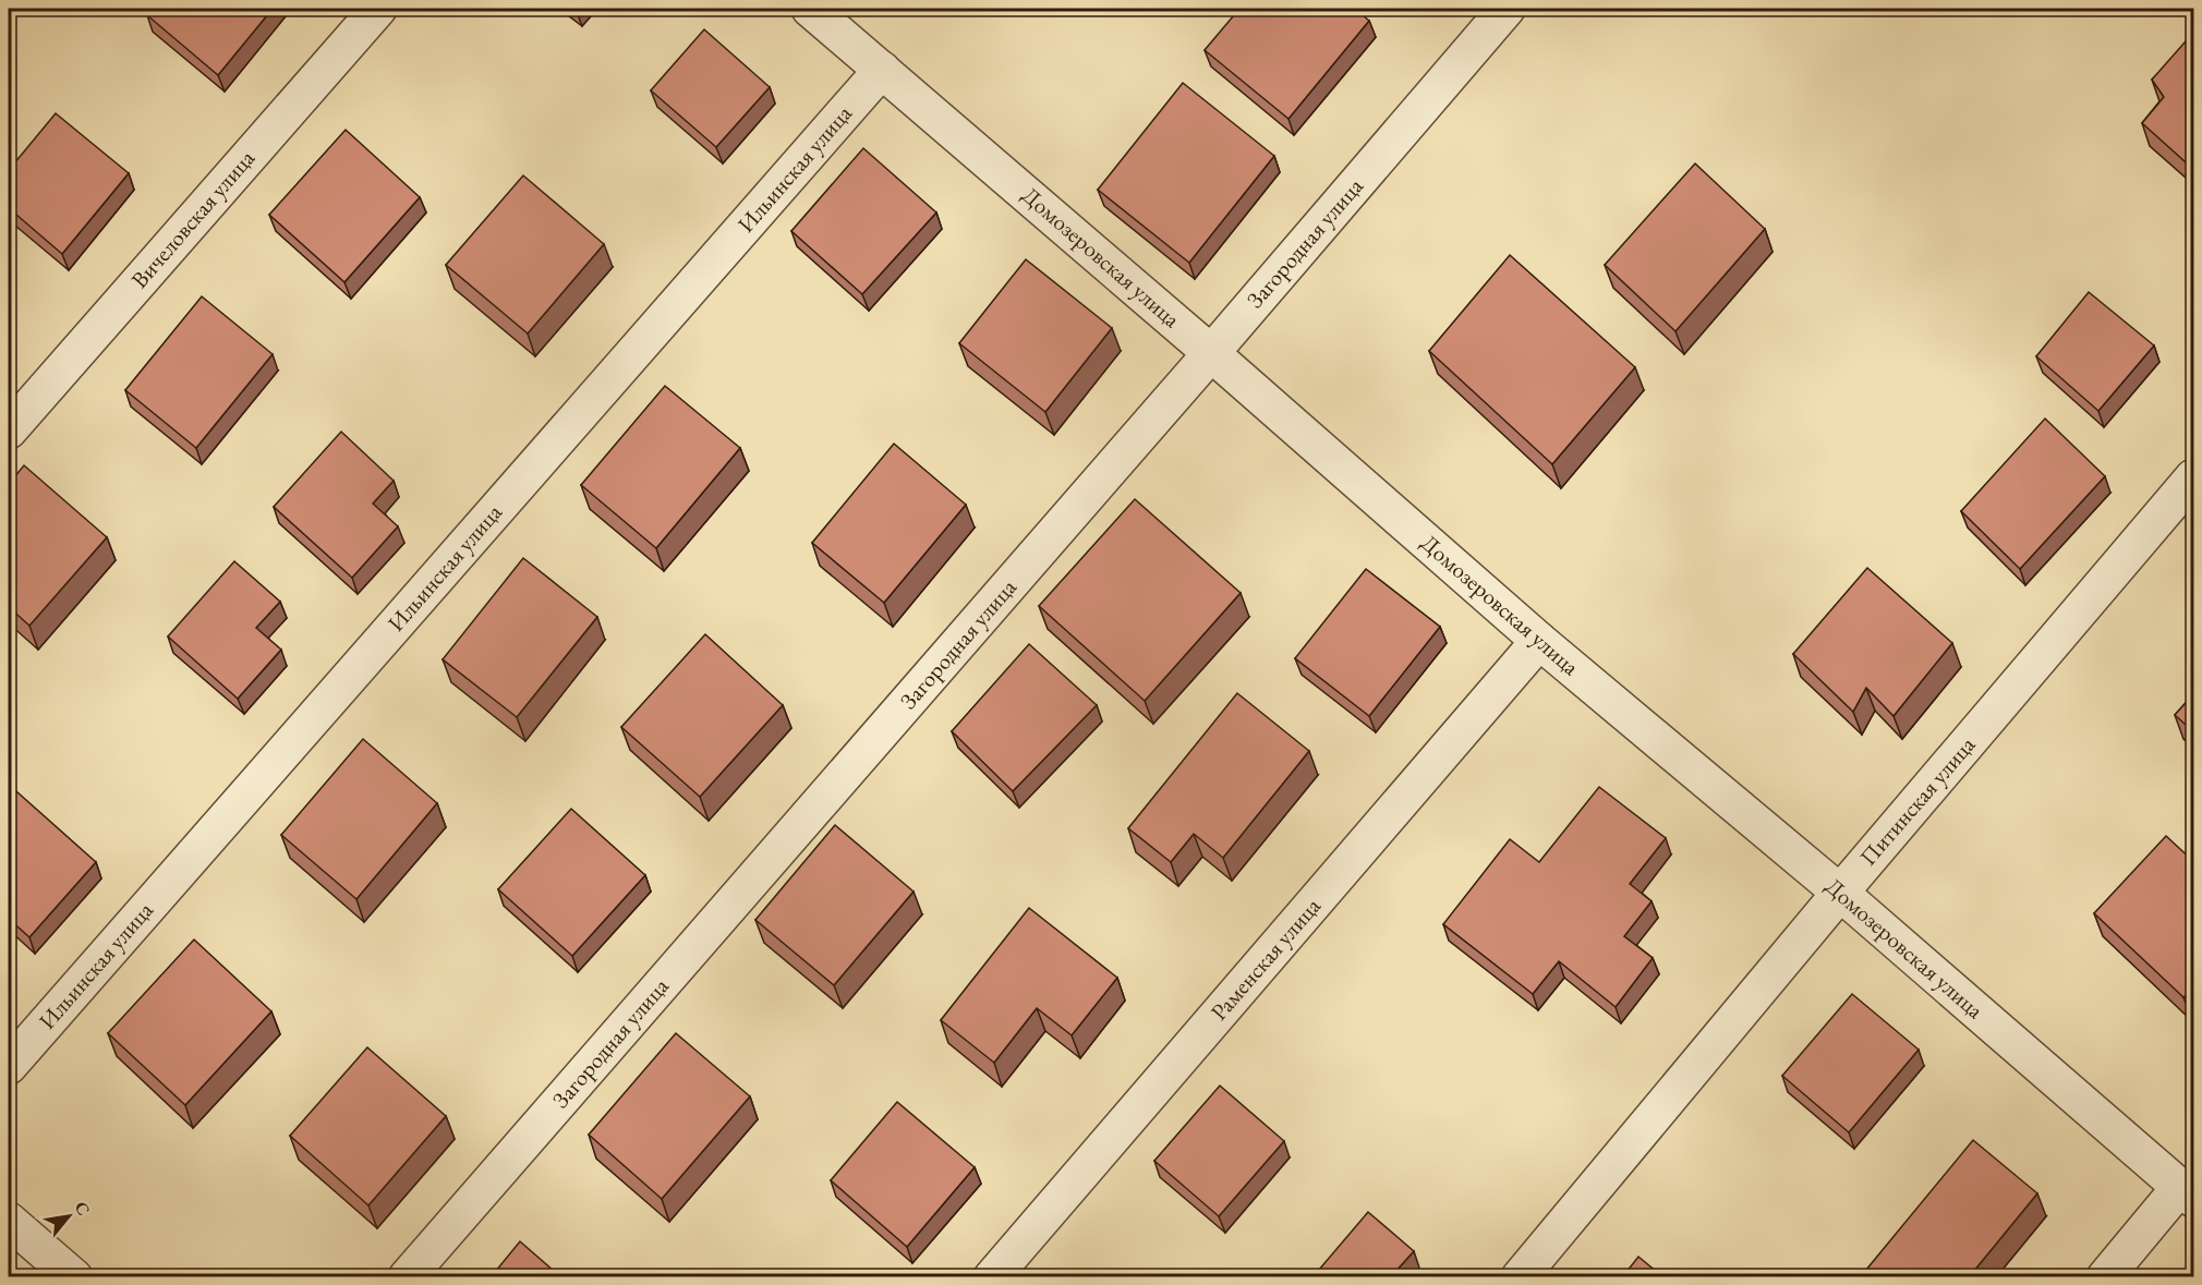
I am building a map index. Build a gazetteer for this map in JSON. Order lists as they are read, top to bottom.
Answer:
{
  "streets": {
    "street": [
      "Ильинская улица",
      "Вичеловская улица",
      "Загородная улица",
      "Домозеровская улица",
      "Питинская улица",
      "Раменская улица"
    ]
  },
  "crossings": [
    ["Ильинская улица", "Домозеровская улица"],
    ["Загородная улица", "Домозеровская улица"],
    ["Домозеровская улица", "Питинская улица"],
    ["Домозеровская улица", "Раменская улица"]
  ],
  "north": "top right"
}
